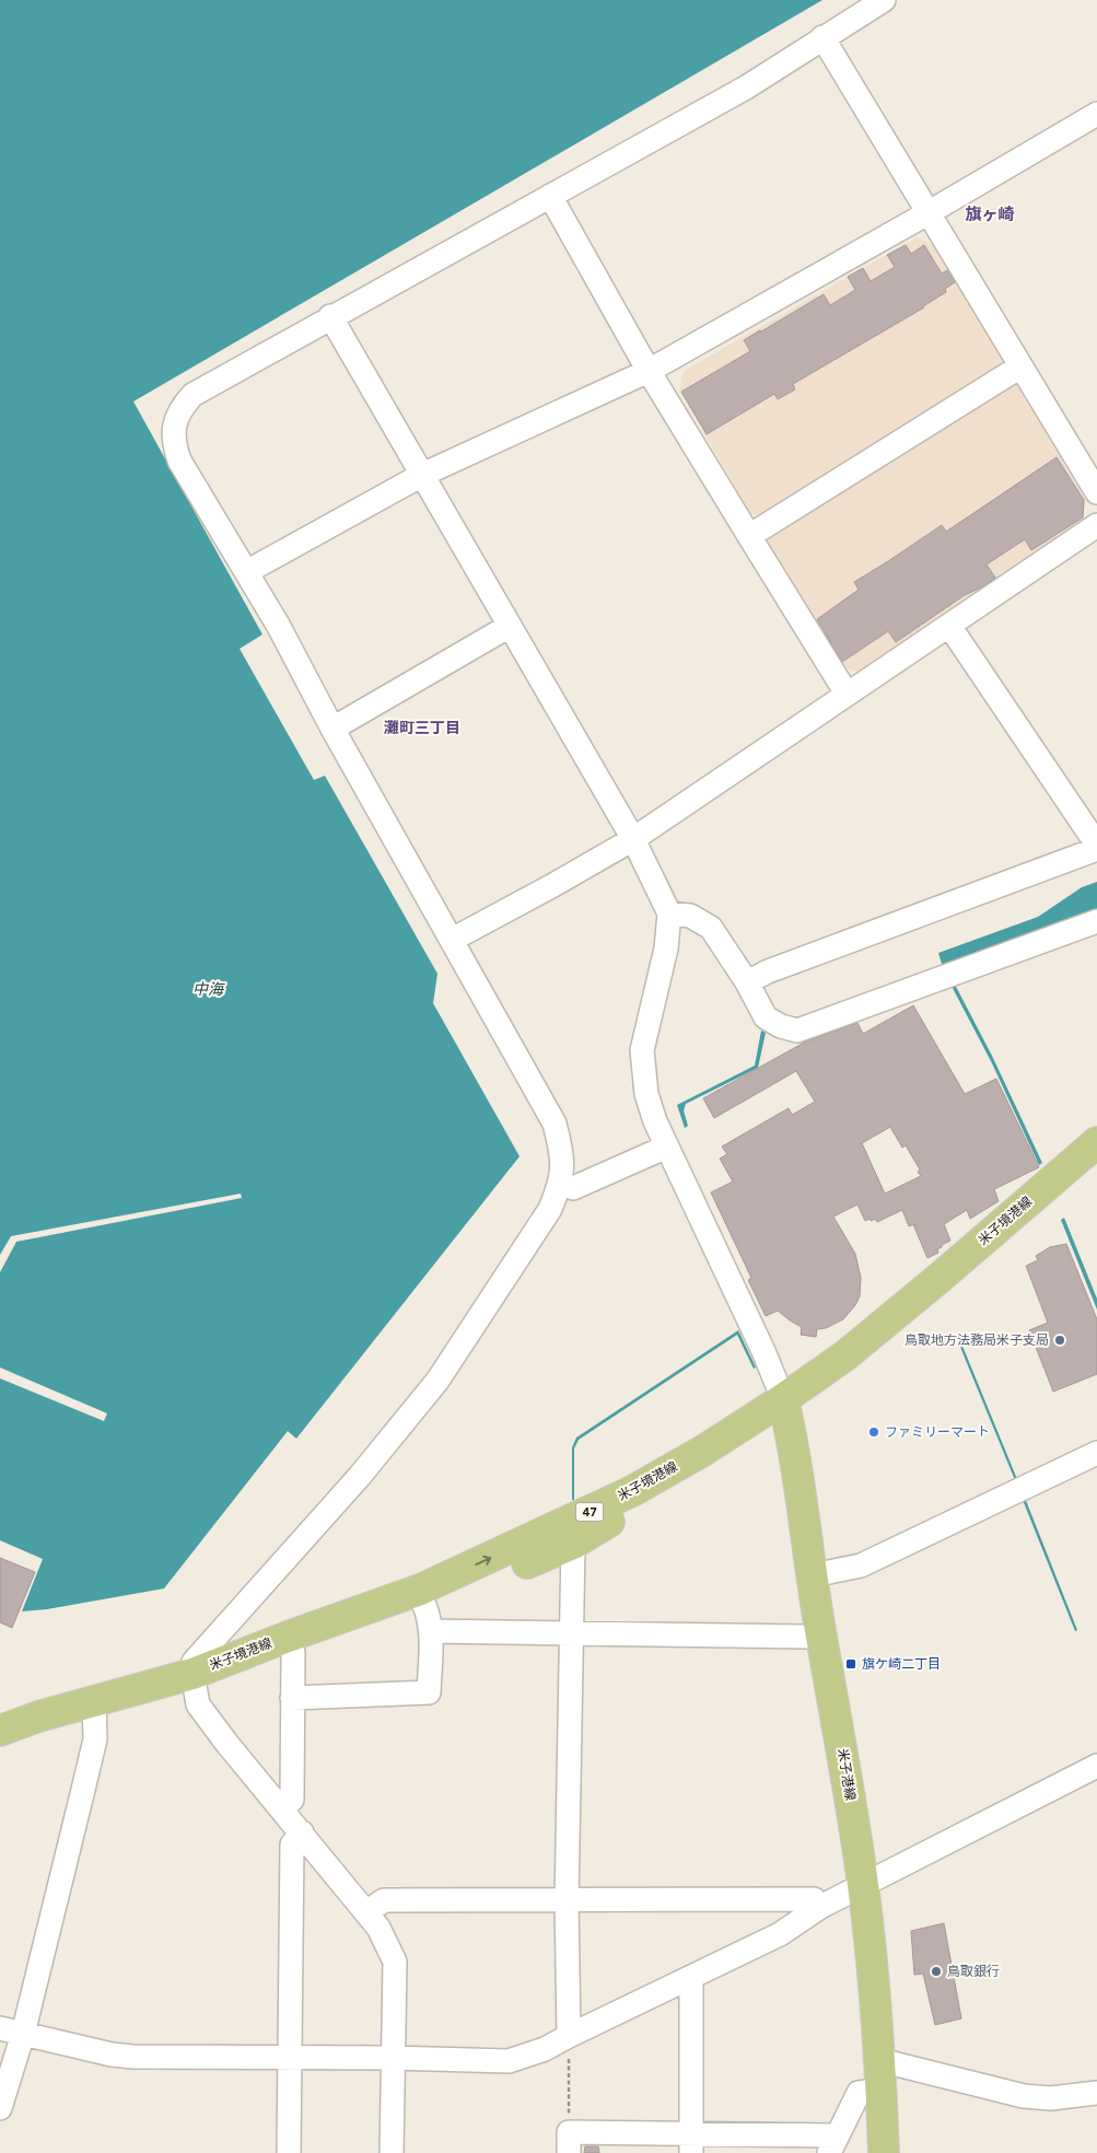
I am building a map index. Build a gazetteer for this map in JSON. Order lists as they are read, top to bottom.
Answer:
{
  "streets": {
    "main road": ["米子境港線", "47", "米子港線"]
  },
  "crossings": [
    ["米子境港線", "米子港線"]
  ],
  "districts": ["旗ヶ崎", "灘町三丁目"],
  "water": ["中海"],
  "places": {
    "other": ["鳥取地方法務局米子支局", "ファミリーマート", "鳥取銀行"],
    "transit": ["旗ケ崎二丁目"]
  }
}
